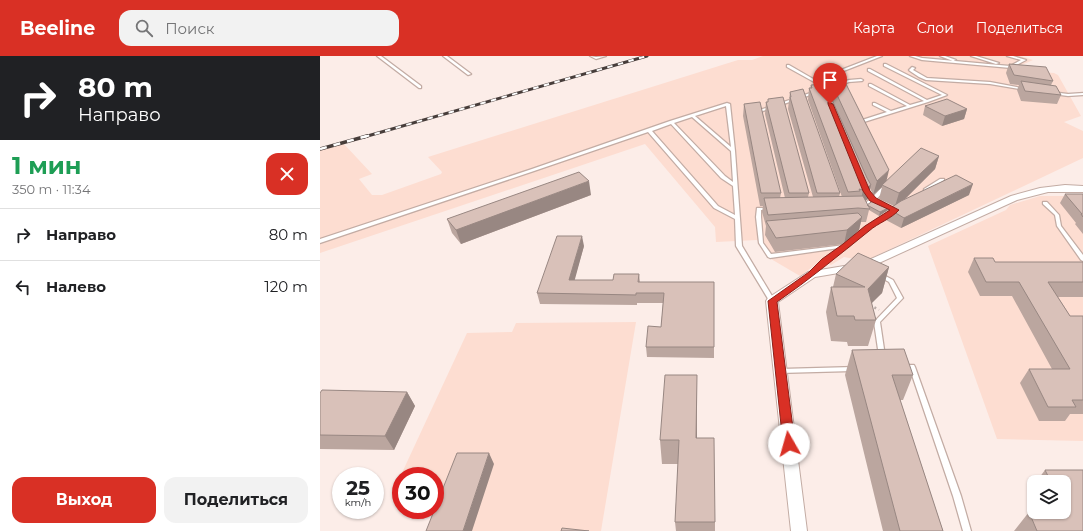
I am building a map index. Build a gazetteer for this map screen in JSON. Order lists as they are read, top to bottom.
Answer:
{
  "page": {
    "header": "Beeline",
    "search": "Поиск",
    "nav": ["Карта", "Слои", "Поделиться"],
    "turn": ["80 m", "Направо"],
    "heading": ["1 мин", "350 m · 11:34"],
    "list": [
      {
        "name": "Направо",
        "value": "80 m"
      },
      {
        "name": "Налево",
        "value": "120 m"
      }
    ],
    "speed": "25 km/h",
    "limit": "30",
    "buttons": ["Выход", "Поделиться"]
  }
}
